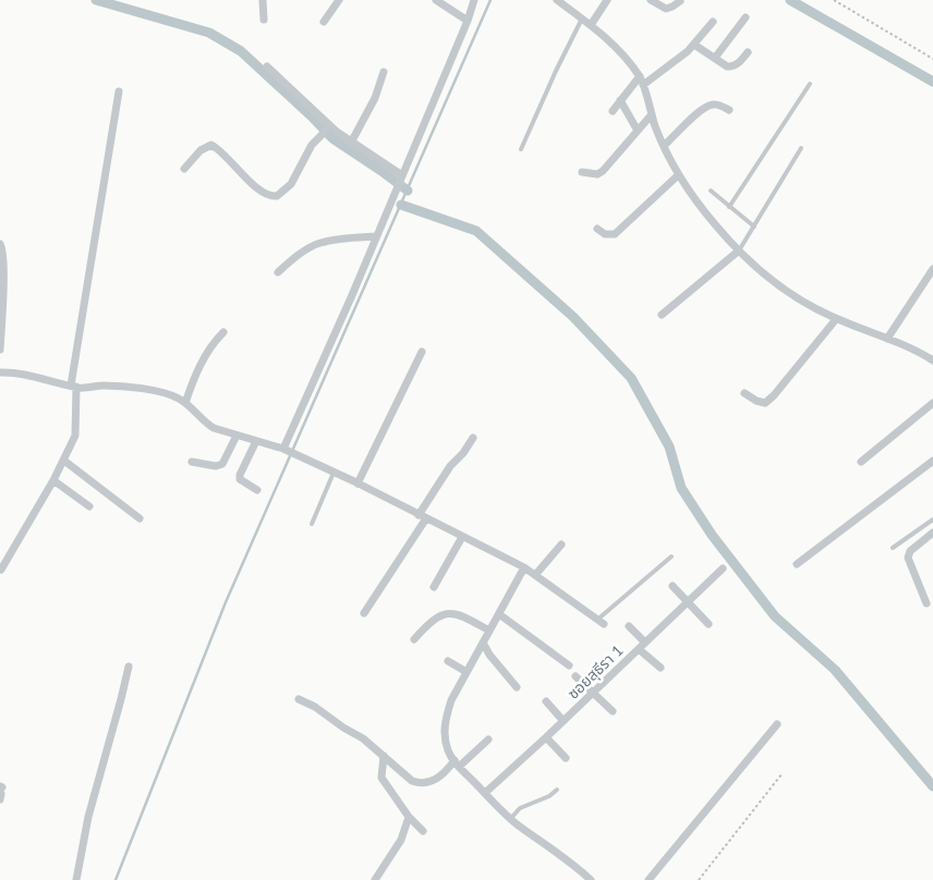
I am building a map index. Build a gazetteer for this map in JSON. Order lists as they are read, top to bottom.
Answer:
{
  "streets": {
    "street": ["ซอยสุธีรา 1"]
  }
}
